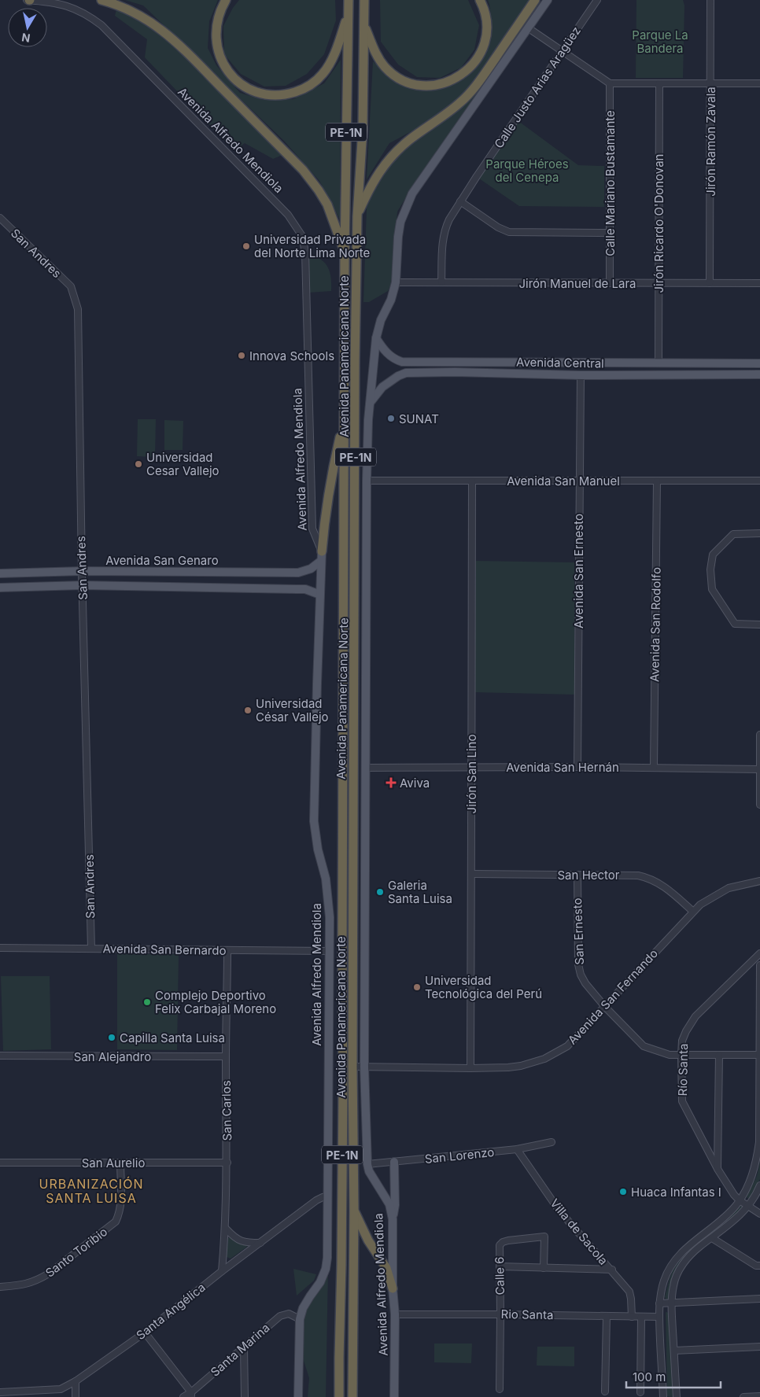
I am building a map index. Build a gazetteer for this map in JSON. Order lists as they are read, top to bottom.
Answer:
{
  "streets": {
    "highway": ["PE-1N", "Avenida Panamericana Norte"],
    "main road": ["Avenida Alfredo Mendiola", "Avenida Central", "Avenida San Genaro"],
    "street": [
      "Calle Justo Arias Aragüez",
      "Jirón Ramón Zavala",
      "Calle Mariano Bustamante",
      "Jirón Ricardo O'Donovan",
      "San Andres",
      "Jirón Manuel de Lara",
      "Avenida San Manuel",
      "Avenida San Ernesto",
      "Avenida San Rodolfo",
      "Avenida San Hernán",
      "Jirón San Lino",
      "San Hector",
      "San Ernesto",
      "Avenida San Bernardo",
      "Avenida San Fernando",
      "San Alejandro",
      "Río Santa",
      "San Carlos",
      "San Lorenzo",
      "San Aurelio",
      "Villa de Sacola",
      "Santo Toribio",
      "Calle 6",
      "Santa Angélica",
      "Rio Santa",
      "Santa Marina"
    ]
  },
  "crossings": [
    ["Calle Justo Arias Aragüez", "Jirón Manuel de Lara"],
    ["Avenida Alfredo Mendiola", "Jirón Manuel de Lara"],
    ["Avenida Alfredo Mendiola", "Avenida Central"],
    ["Avenida Alfredo Mendiola", "Avenida San Manuel"],
    ["Avenida Alfredo Mendiola", "Avenida San Genaro"],
    ["Avenida Alfredo Mendiola", "Avenida San Hernán"],
    ["Avenida Alfredo Mendiola", "Avenida San Bernardo"],
    ["Avenida Alfredo Mendiola", "Avenida San Fernando"],
    ["Avenida Alfredo Mendiola", "San Lorenzo"],
    ["Avenida Alfredo Mendiola", "Santa Angélica"],
    ["Avenida Alfredo Mendiola", "Rio Santa"],
    ["Avenida Alfredo Mendiola", "Santa Marina"],
    ["Jirón Ramón Zavala", "Jirón Manuel de Lara"],
    ["Calle Mariano Bustamante", "Jirón Manuel de Lara"],
    ["Jirón Ricardo O'Donovan", "Jirón Manuel de Lara"],
    ["Jirón Ricardo O'Donovan", "Avenida Central"],
    ["San Andres", "Avenida San Genaro"],
    ["San Andres", "Avenida San Bernardo"],
    ["Avenida Panamericana Norte", "Avenida San Fernando"],
    ["Avenida Central", "Avenida San Ernesto"],
    ["Avenida San Manuel", "Avenida San Ernesto"],
    ["Avenida San Manuel", "Avenida San Rodolfo"],
    ["Avenida San Manuel", "Jirón San Lino"],
    ["Avenida San Ernesto", "Avenida San Hernán"],
    ["Avenida San Rodolfo", "Avenida San Hernán"],
    ["Avenida San Hernán", "Jirón San Lino"],
    ["Jirón San Lino", "San Hector"],
    ["Jirón San Lino", "Avenida San Fernando"],
    ["San Hector", "San Ernesto"],
    ["San Hector", "Avenida San Fernando"],
    ["San Ernesto", "Avenida San Fernando"],
    ["San Ernesto", "Río Santa"],
    ["Avenida San Bernardo", "San Carlos"],
    ["San Alejandro", "San Carlos"],
    ["San Carlos", "San Aurelio"],
    ["San Carlos", "Santa Angélica"],
    ["San Lorenzo", "Villa de Sacola"],
    ["San Aurelio", "Santo Toribio"],
    ["Villa de Sacola", "Rio Santa"],
    ["Calle 6", "Rio Santa"]
  ],
  "districts": ["URBANIZACIÓN SANTA LUISA"],
  "parks": ["Parque La Bandera", "Parque Héroes del Cenepa"],
  "places": {
    "other": [
      "Universidad Privada del Norte Lima Norte",
      "Innova Schools",
      "SUNAT",
      "Universidad Cesar Vallejo",
      "Universidad César Vallejo",
      "Galeria Santa Luisa",
      "Universidad Tecnológica del Perú",
      "Complejo Deportivo Felix Carbajal Moreno",
      "Capilla Santa Luisa",
      "Huaca Infantas I"
    ],
    "health": ["Aviva"]
  },
  "scale_bar": "100 m",
  "north": "bottom"
}
